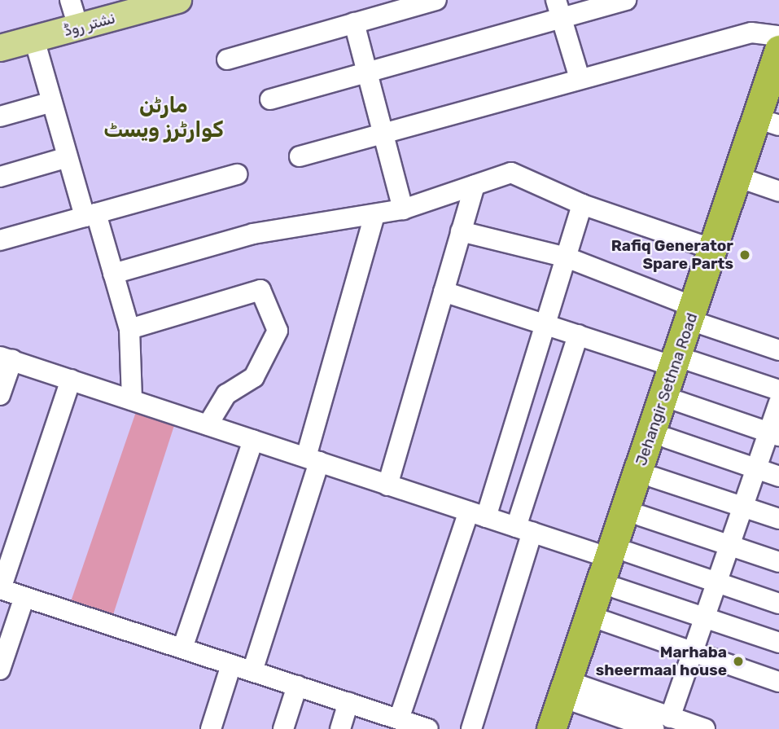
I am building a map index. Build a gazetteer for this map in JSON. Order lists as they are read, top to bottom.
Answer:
{
  "streets": {
    "highway": ["Jehangir Sethna Road"],
    "main road": ["نشتر روڈ"]
  },
  "districts": ["مارٹن کوارٹرز ویسٹ"],
  "places": ["Rafiq Generator Spare Parts", "Marhaba sheermaal house"]
}
